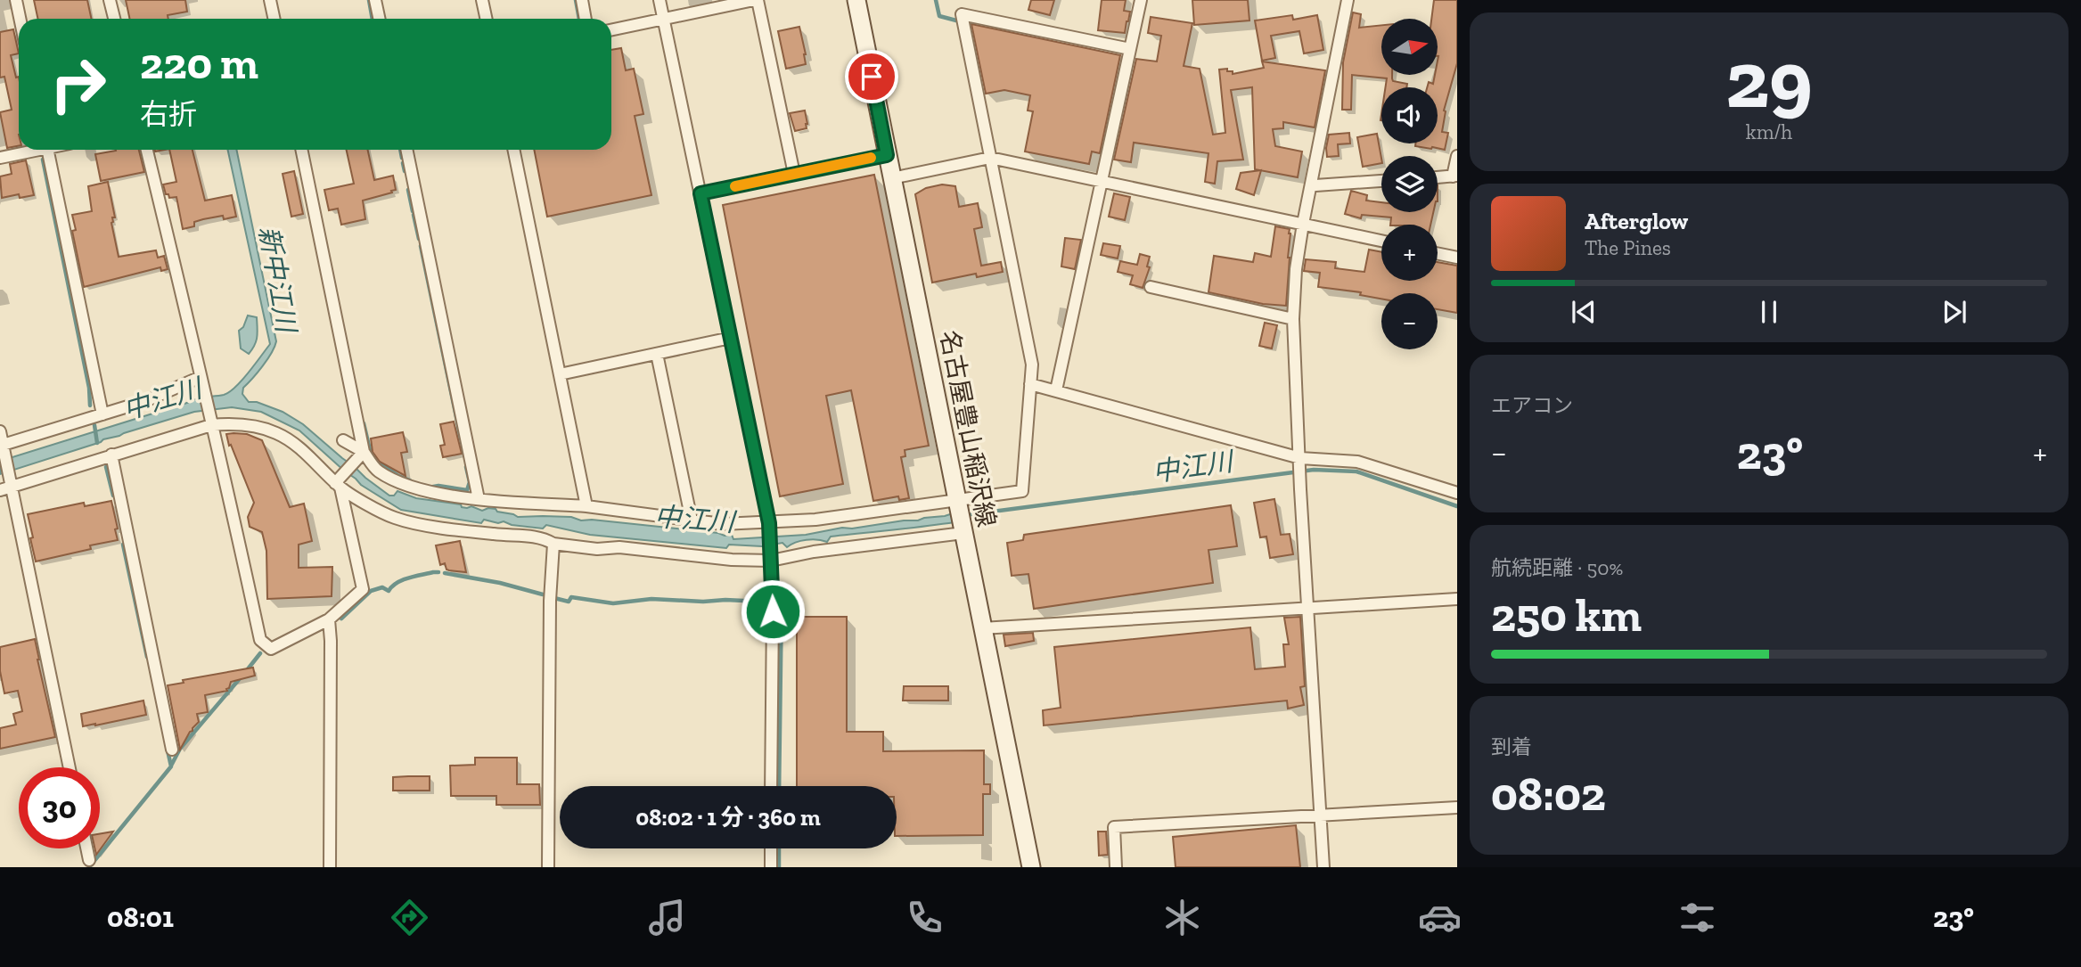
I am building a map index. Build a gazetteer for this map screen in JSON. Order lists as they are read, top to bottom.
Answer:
{
  "streets": {
    "main road": ["名古屋豊山稲沢線"]
  },
  "water": ["新中江川", "中江川"],
  "north": "right",
  "page": {
    "tile": [
      ["29", "km/h"],
      "エアコン",
      ["航続距離 · 50%", "250 km"],
      ["到着", "08:02"]
    ],
    "map_buttons": ["+", "−"],
    "turn": ["220 m", "右折"],
    "song": ["Afterglow", "The Pines"],
    "heat": ["−", "23°", "+"],
    "limit": "30",
    "trip": "08:02 · 1 分 · 360 m",
    "tabs": ["08:01", "23°"]
  }
}
